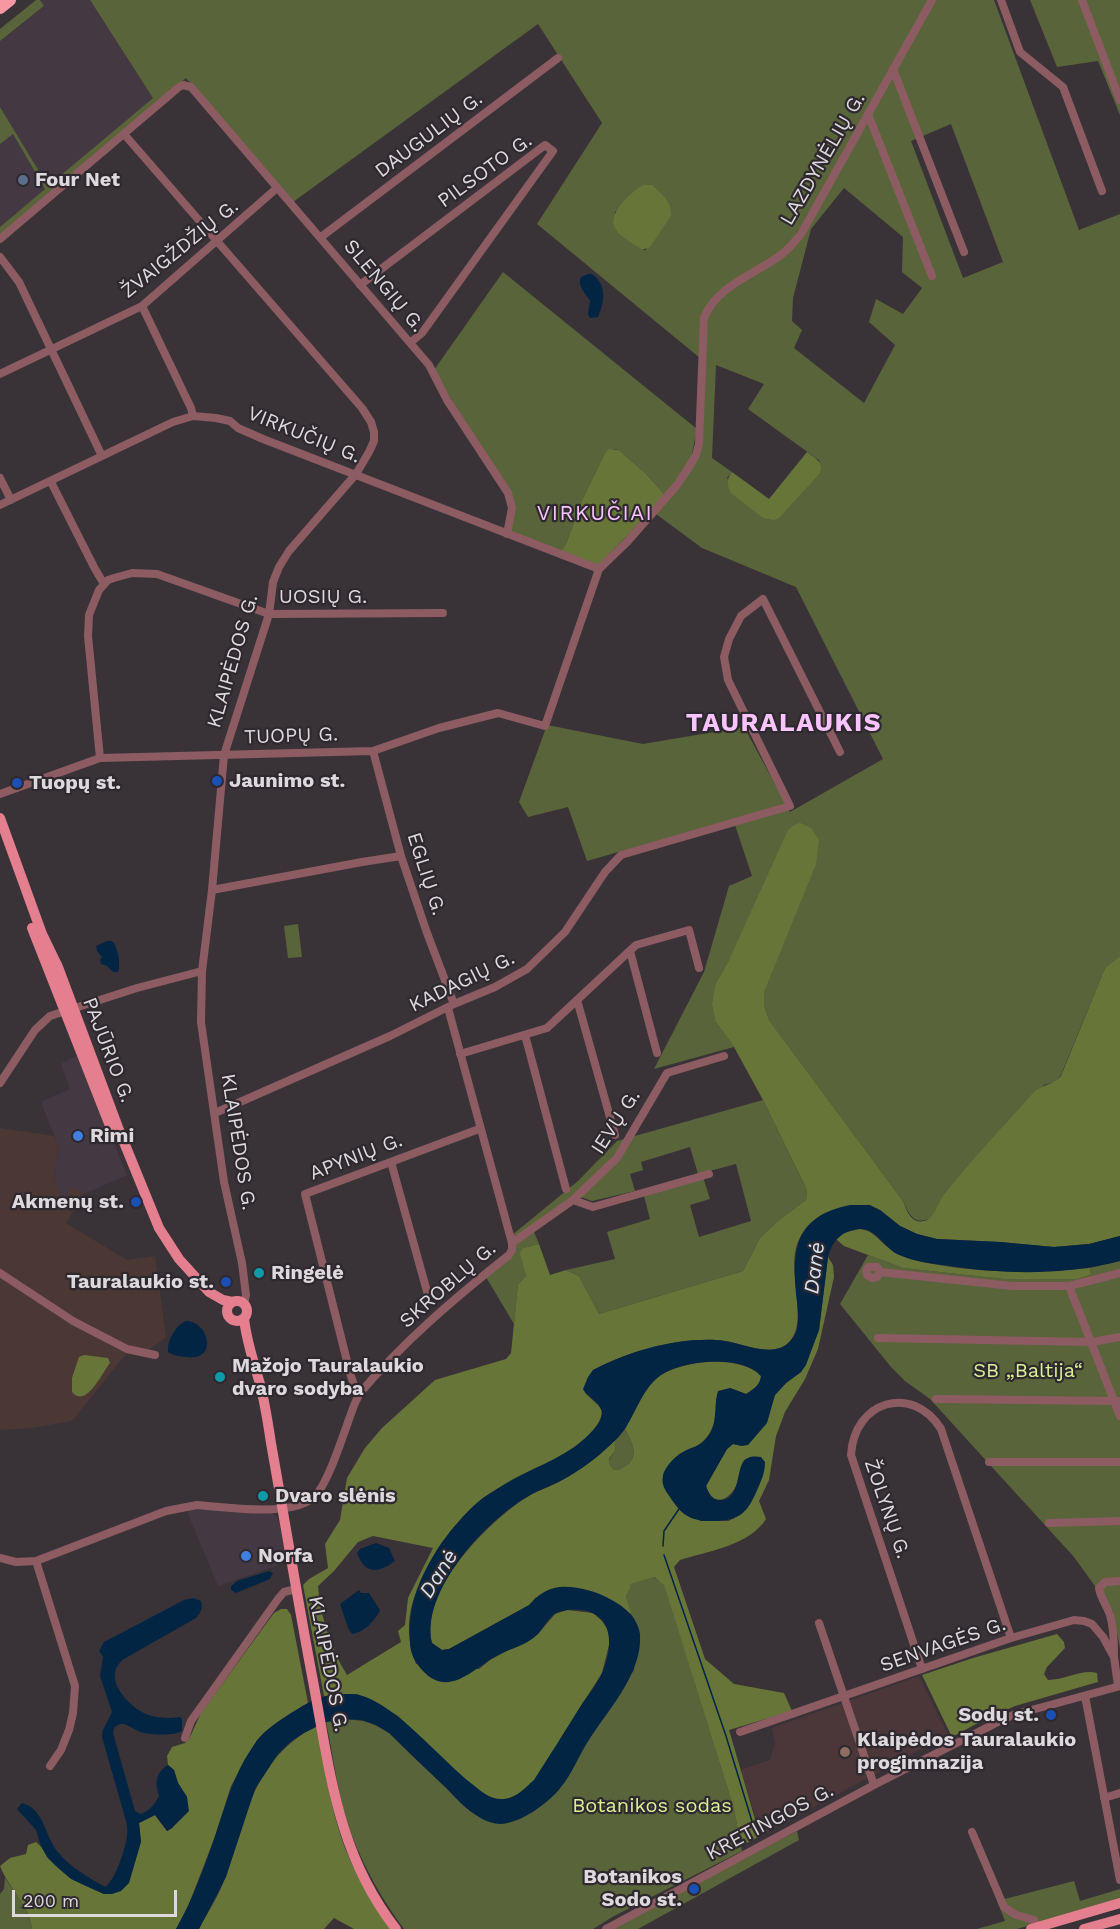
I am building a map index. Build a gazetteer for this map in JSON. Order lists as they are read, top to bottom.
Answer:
{
  "streets": {
    "main road": ["KLAIPĖDOS G.", "PAJŪRIO G."],
    "street": [
      "DAUGULIŲ G.",
      "LAZDYNĖLIŲ G.",
      "PILSOTO G.",
      "ŽVAIGŽDŽIŲ G.",
      "SLENGIŲ G.",
      "VIRKUČIŲ G.",
      "UOSIŲ G.",
      "TUOPŲ G.",
      "EGLIŲ G.",
      "KADAGIŲ G.",
      "IEVŲ G.",
      "APYNIŲ G.",
      "SKROBLŲ G.",
      "ŽOLYNŲ G.",
      "SENVAGĖS G.",
      "KRETINGOS G."
    ]
  },
  "crossings": [
    ["DAUGULIŲ G.", "SLENGIŲ G."],
    ["LAZDYNĖLIŲ G.", "VIRKUČIŲ G."],
    ["LAZDYNĖLIŲ G.", "TUOPŲ G."],
    ["PILSOTO G.", "SLENGIŲ G."],
    ["ŽVAIGŽDŽIŲ G.", "SLENGIŲ G."],
    ["ŽVAIGŽDŽIŲ G.", "KLAIPĖDOS G."],
    ["SLENGIŲ G.", "VIRKUČIŲ G."],
    ["SLENGIŲ G.", "KLAIPĖDOS G."],
    ["VIRKUČIŲ G.", "KLAIPĖDOS G."],
    ["UOSIŲ G.", "KLAIPĖDOS G."],
    ["KLAIPĖDOS G.", "TUOPŲ G."],
    ["KLAIPĖDOS G.", "KADAGIŲ G."],
    ["KLAIPĖDOS G.", "PAJŪRIO G."],
    ["KLAIPĖDOS G.", "SKROBLŲ G."],
    ["TUOPŲ G.", "EGLIŲ G."],
    ["EGLIŲ G.", "KADAGIŲ G."],
    ["EGLIŲ G.", "SKROBLŲ G."],
    ["KADAGIŲ G.", "SKROBLŲ G."],
    ["IEVŲ G.", "SKROBLŲ G."],
    ["APYNIŲ G.", "SKROBLŲ G."],
    ["ŽOLYNŲ G.", "SENVAGĖS G."],
    ["SENVAGĖS G.", "KRETINGOS G."]
  ],
  "districts": ["VIRKUČIAI", "TAURALAUKIS"],
  "water": ["Danė"],
  "parks": ["SB „Baltija“", "Botanikos sodas"],
  "places": [
    "Four Net",
    "Jaunimo st.",
    "Tuopų st.",
    "Rimi",
    "Akmenų st.",
    "Ringelė",
    "Tauralaukio st.",
    "Mažojo Tauralaukio dvaro sodyba",
    "Dvaro slėnis",
    "Norfa",
    "Sodų st.",
    "Klaipėdos Tauralaukio progimnazija",
    "Botanikos Sodo st."
  ],
  "scale_bar": "200 m"
}
